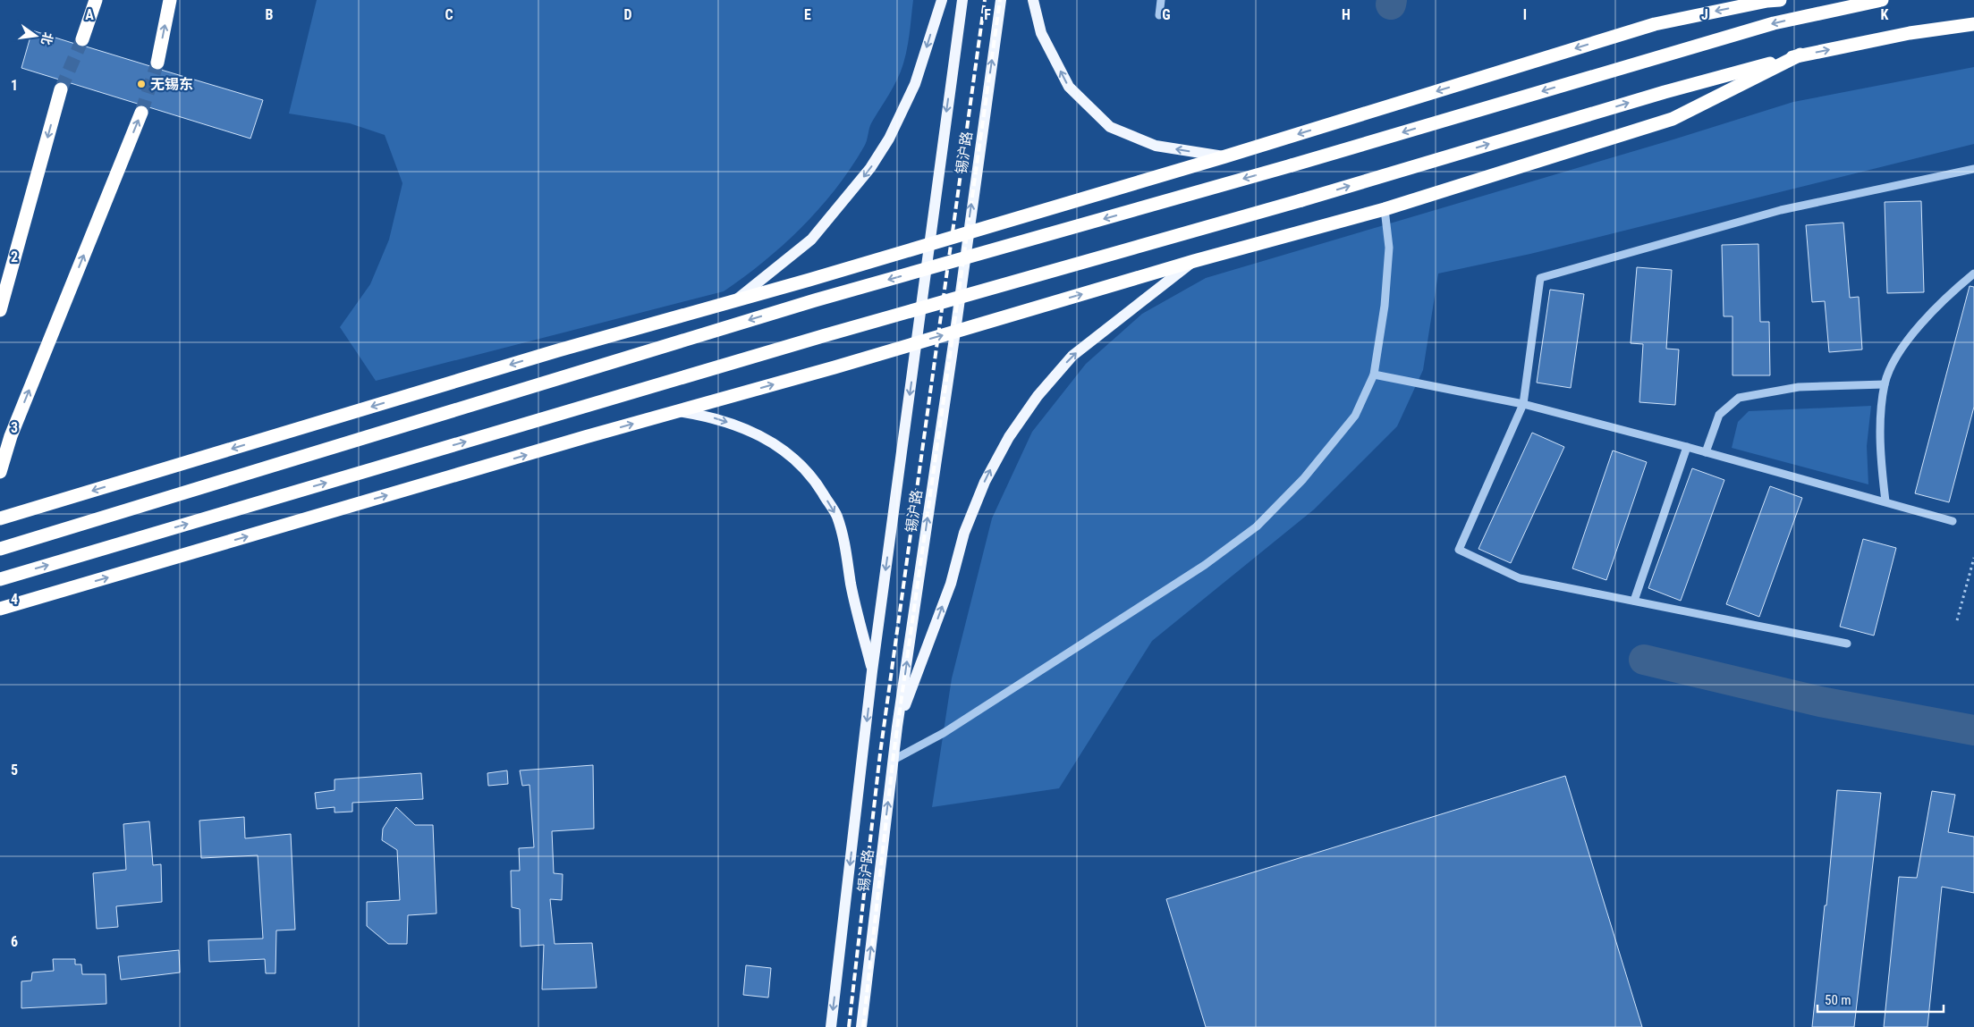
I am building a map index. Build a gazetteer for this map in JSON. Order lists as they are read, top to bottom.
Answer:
{
  "streets": {
    "main road": ["锡沪路"]
  },
  "places": ["无锡东"],
  "scale_bar": "50 m",
  "north": "right",
  "grid": {
    "columns": [
      "A",
      "B",
      "C",
      "D",
      "E",
      "F",
      "G",
      "H",
      "I",
      "J",
      "K"
    ],
    "rows": [
      "1",
      "2",
      "3",
      "4",
      "5",
      "6"
    ]
  }
}
